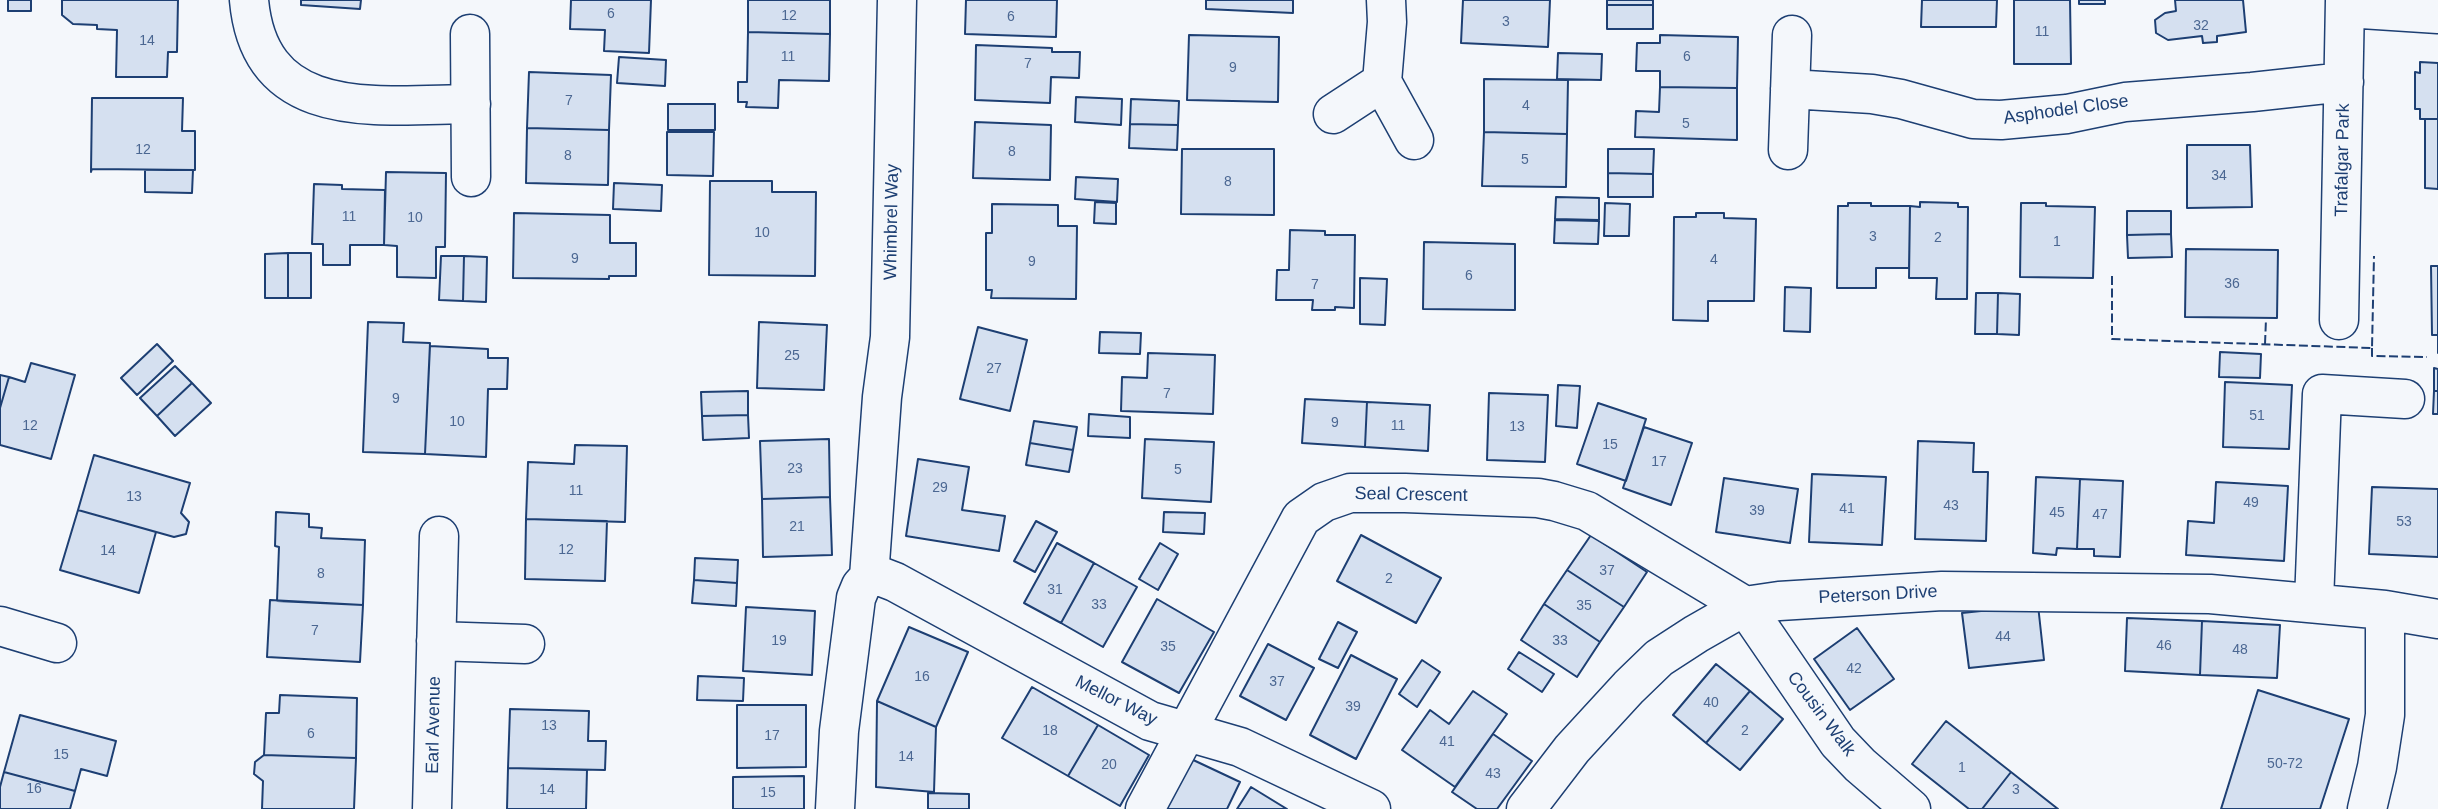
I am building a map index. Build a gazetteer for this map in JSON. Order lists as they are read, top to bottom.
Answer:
{
  "streets": {
    "street": [
      "Asphodel Close",
      "Trafalgar Park",
      "Whimbrel Way",
      "Seal Crescent",
      "Peterson Drive",
      "Mellor Way",
      "Cousin Walk",
      "Earl Avenue"
    ]
  },
  "crossings": [
    ["Asphodel Close", "Trafalgar Park"],
    ["Whimbrel Way", "Mellor Way"],
    ["Seal Crescent", "Peterson Drive"],
    ["Seal Crescent", "Mellor Way"],
    ["Seal Crescent", "Cousin Walk"],
    ["Peterson Drive", "Cousin Walk"]
  ],
  "house_numbers": [
    "6",
    "12",
    "6",
    "3",
    "32",
    "11",
    "14",
    "11",
    "6",
    "7",
    "9",
    "7",
    "4",
    "5",
    "12",
    "8",
    "8",
    "5",
    "34",
    "8",
    "11",
    "10",
    "10",
    "3",
    "2",
    "1",
    "9",
    "4",
    "9",
    "6",
    "36",
    "7",
    "25",
    "27",
    "7",
    "9",
    "51",
    "10",
    "9",
    "12",
    "11",
    "13",
    "15",
    "17",
    "23",
    "5",
    "29",
    "11",
    "13",
    "49",
    "43",
    "41",
    "39",
    "45",
    "47",
    "53",
    "21",
    "12",
    "14",
    "37",
    "8",
    "2",
    "31",
    "33",
    "35",
    "7",
    "44",
    "19",
    "33",
    "46",
    "35",
    "48",
    "42",
    "16",
    "37",
    "40",
    "39",
    "13",
    "18",
    "2",
    "6",
    "17",
    "41",
    "15",
    "14",
    "50-72",
    "20",
    "1",
    "43",
    "16",
    "14",
    "3",
    "15"
  ]
}
